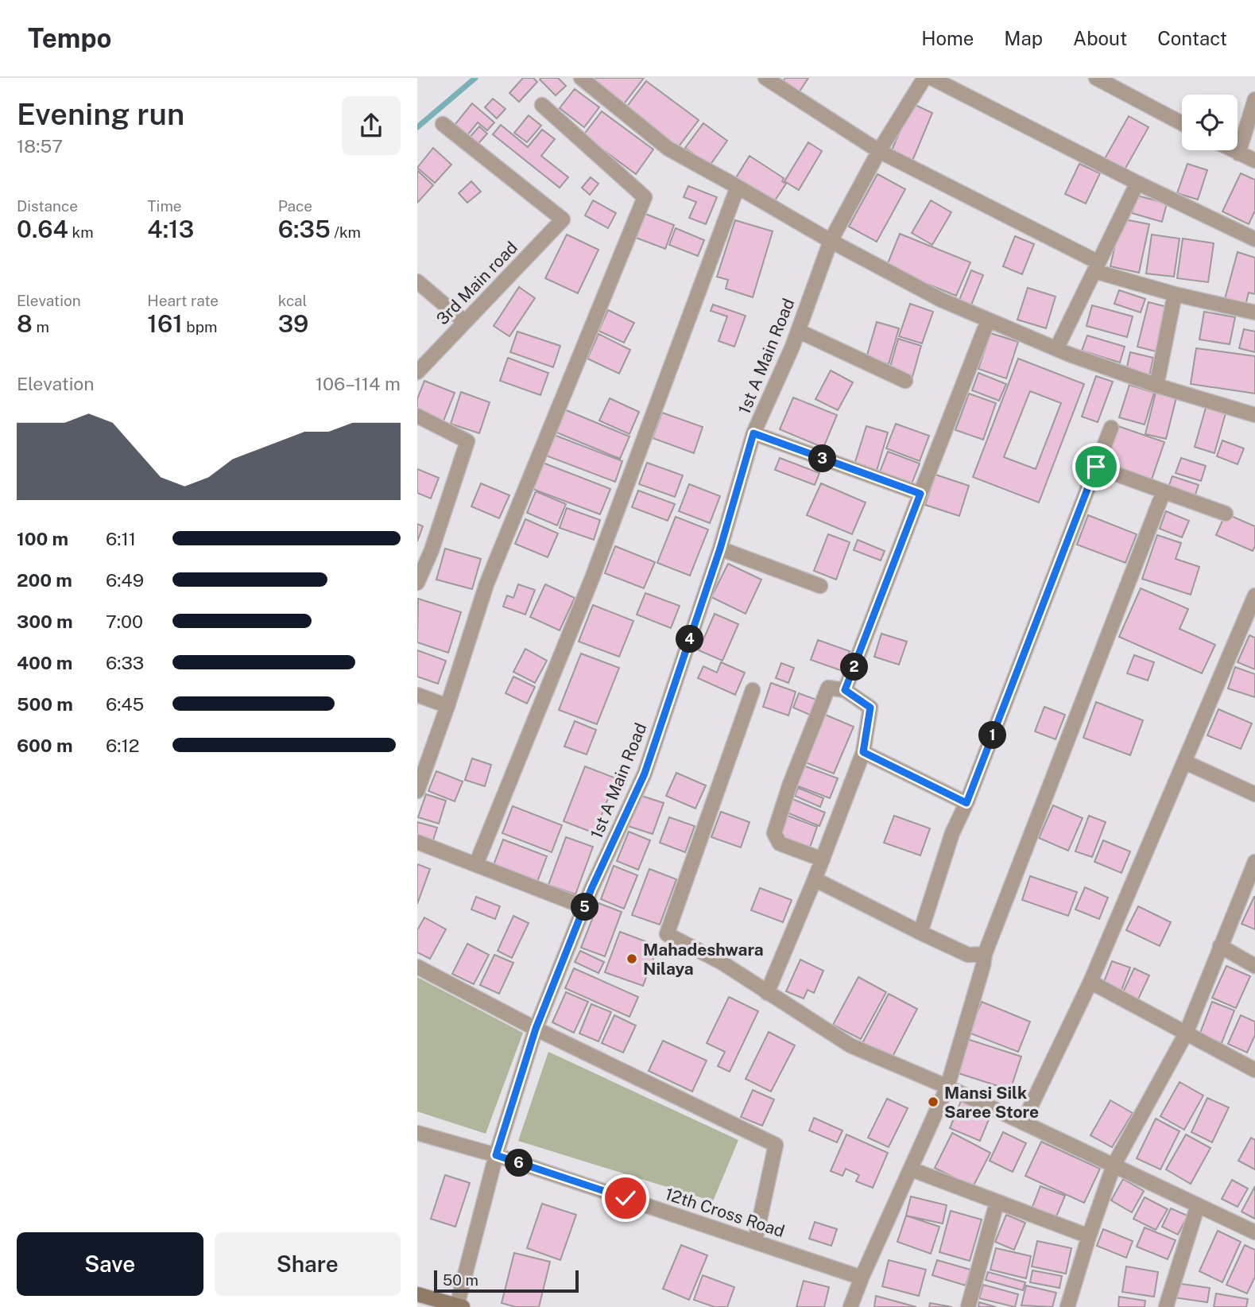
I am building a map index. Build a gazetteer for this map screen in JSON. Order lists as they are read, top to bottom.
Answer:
{
  "streets": {
    "street": ["3rd Main road", "1st A Main Road", "12th Cross Road"]
  },
  "crossings": [
    ["1st A Main Road", "12th Cross Road"]
  ],
  "places": ["Mahadeshwara Nilaya", "Mansi Silk Saree Store"],
  "scale_bar": "50 m",
  "page": {
    "header": "Tempo",
    "nav": [
      "Home",
      "Map",
      "About",
      "Contact"
    ],
    "heading": ["Evening run", "18:57"],
    "stats": [
      ["Distance", "0.64 km"],
      ["Time", "4:13"],
      ["Pace", "6:35 /km"],
      ["Elevation", "8 m"],
      ["Heart rate", "161 bpm"],
      ["kcal", "39"]
    ],
    "chart": ["Elevation", "106–114 m"],
    "pins": [
      "3",
      "4",
      "2",
      "1",
      "5",
      "6"
    ],
    "list": [
      {
        "name": "100 m",
        "note": "6:11"
      },
      {
        "name": "200 m",
        "note": "6:49"
      },
      {
        "name": "300 m",
        "note": "7:00"
      },
      {
        "name": "400 m",
        "note": "6:33"
      },
      {
        "name": "500 m",
        "note": "6:45"
      },
      {
        "name": "600 m",
        "note": "6:12"
      }
    ],
    "buttons": ["Save", "Share"],
    "scale": "50 m"
  }
}
